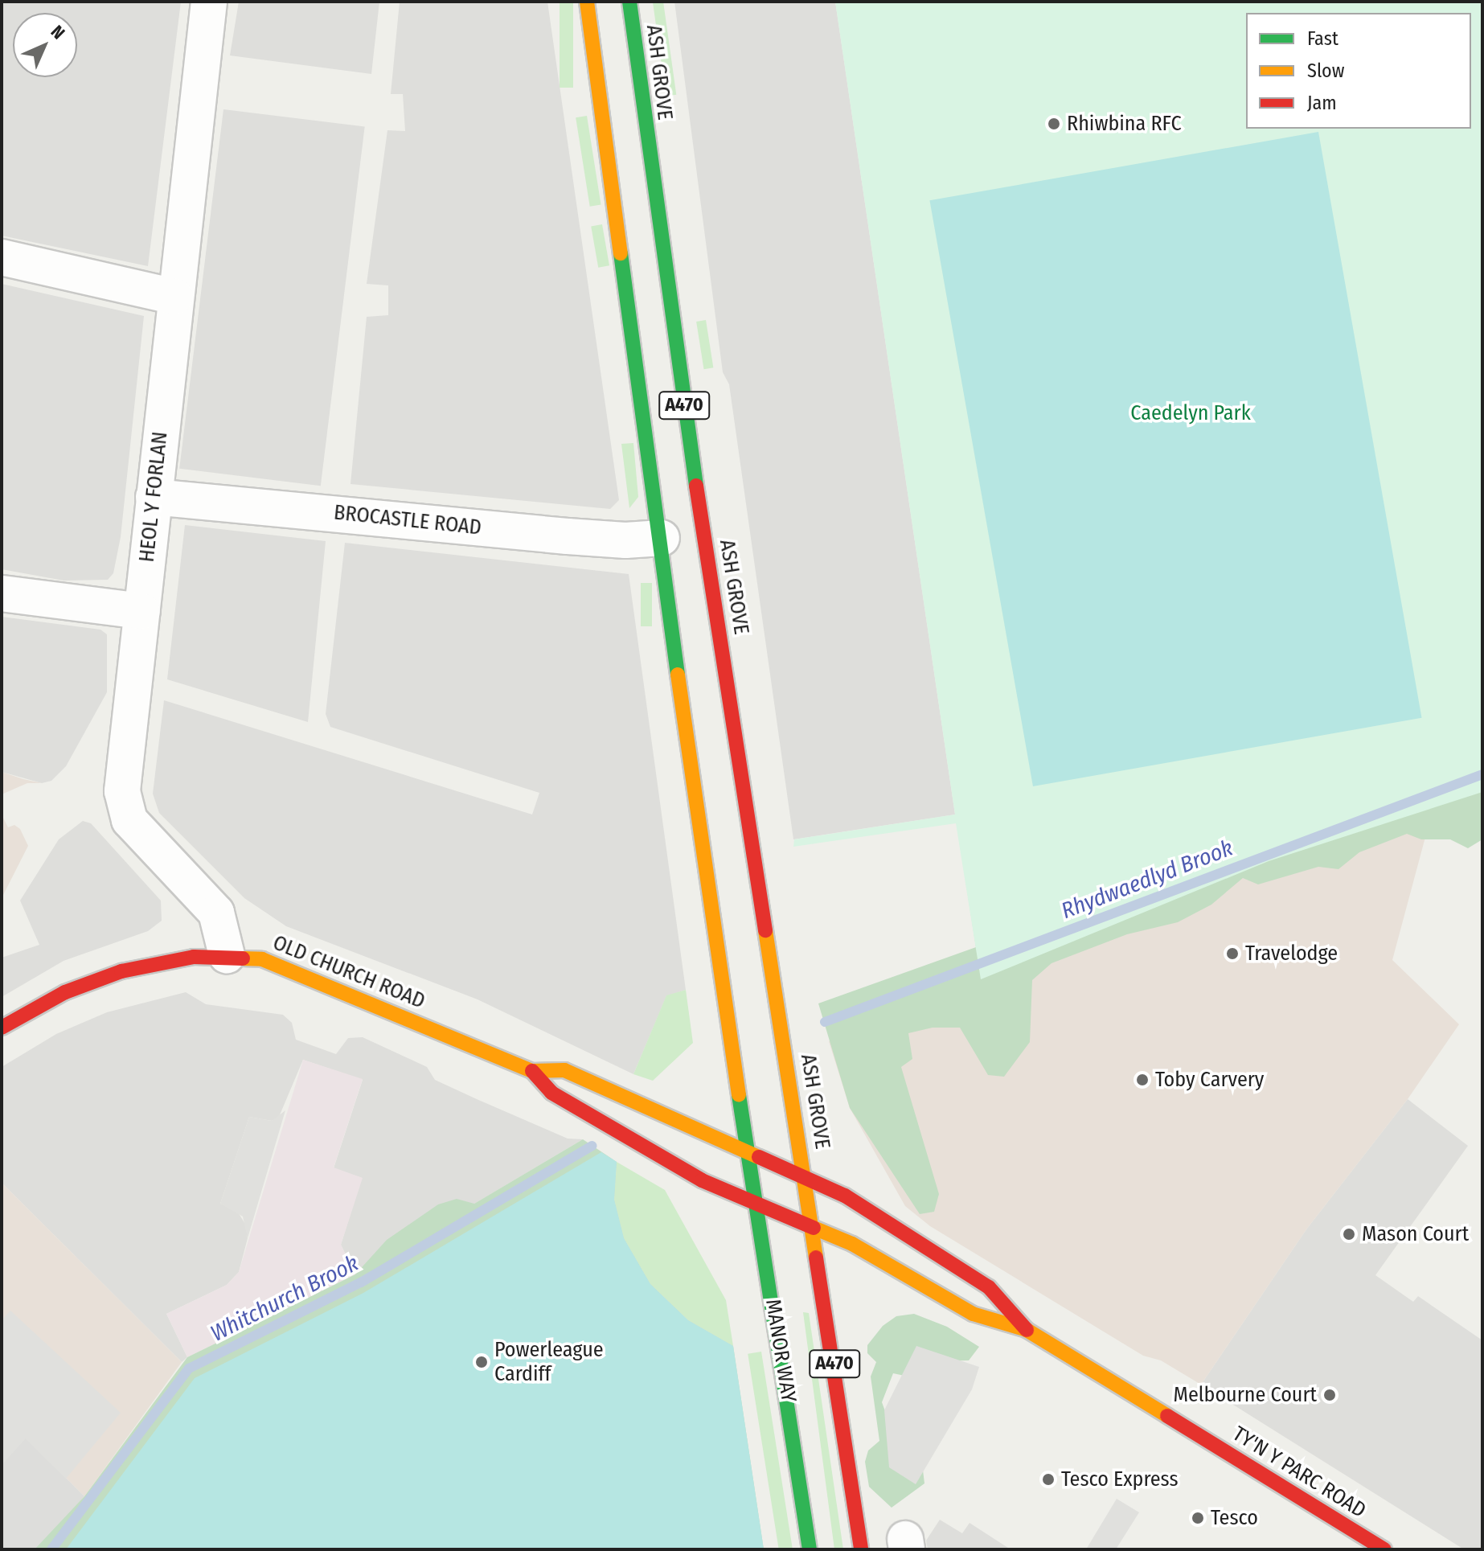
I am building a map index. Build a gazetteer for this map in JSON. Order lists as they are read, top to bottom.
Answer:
{
  "streets": {
    "main road": [
      "ASH GROVE",
      "A470",
      "OLD CHURCH ROAD",
      "MANOR WAY",
      "TY'N Y PARC ROAD"
    ],
    "street": ["HEOL Y FORLAN", "BROCASTLE ROAD"]
  },
  "crossings": [
    ["ASH GROVE", "A470"],
    ["ASH GROVE", "TY'N Y PARC ROAD"],
    ["A470", "BROCASTLE ROAD"],
    ["A470", "OLD CHURCH ROAD"],
    ["A470", "MANOR WAY"],
    ["A470", "TY'N Y PARC ROAD"],
    ["HEOL Y FORLAN", "BROCASTLE ROAD"],
    ["HEOL Y FORLAN", "OLD CHURCH ROAD"],
    ["OLD CHURCH ROAD", "MANOR WAY"],
    ["OLD CHURCH ROAD", "TY'N Y PARC ROAD"]
  ],
  "water": ["Rhydwaedlyd Brook", "Whitchurch Brook"],
  "parks": ["Caedelyn Park"],
  "places": [
    "Rhiwbina RFC",
    "Travelodge",
    "Toby Carvery",
    "Mason Court",
    "Powerleague Cardiff",
    "Melbourne Court",
    "Tesco Express",
    "Tesco"
  ],
  "legend": ["Fast", "Slow", "Jam"],
  "north": "top right"
}
